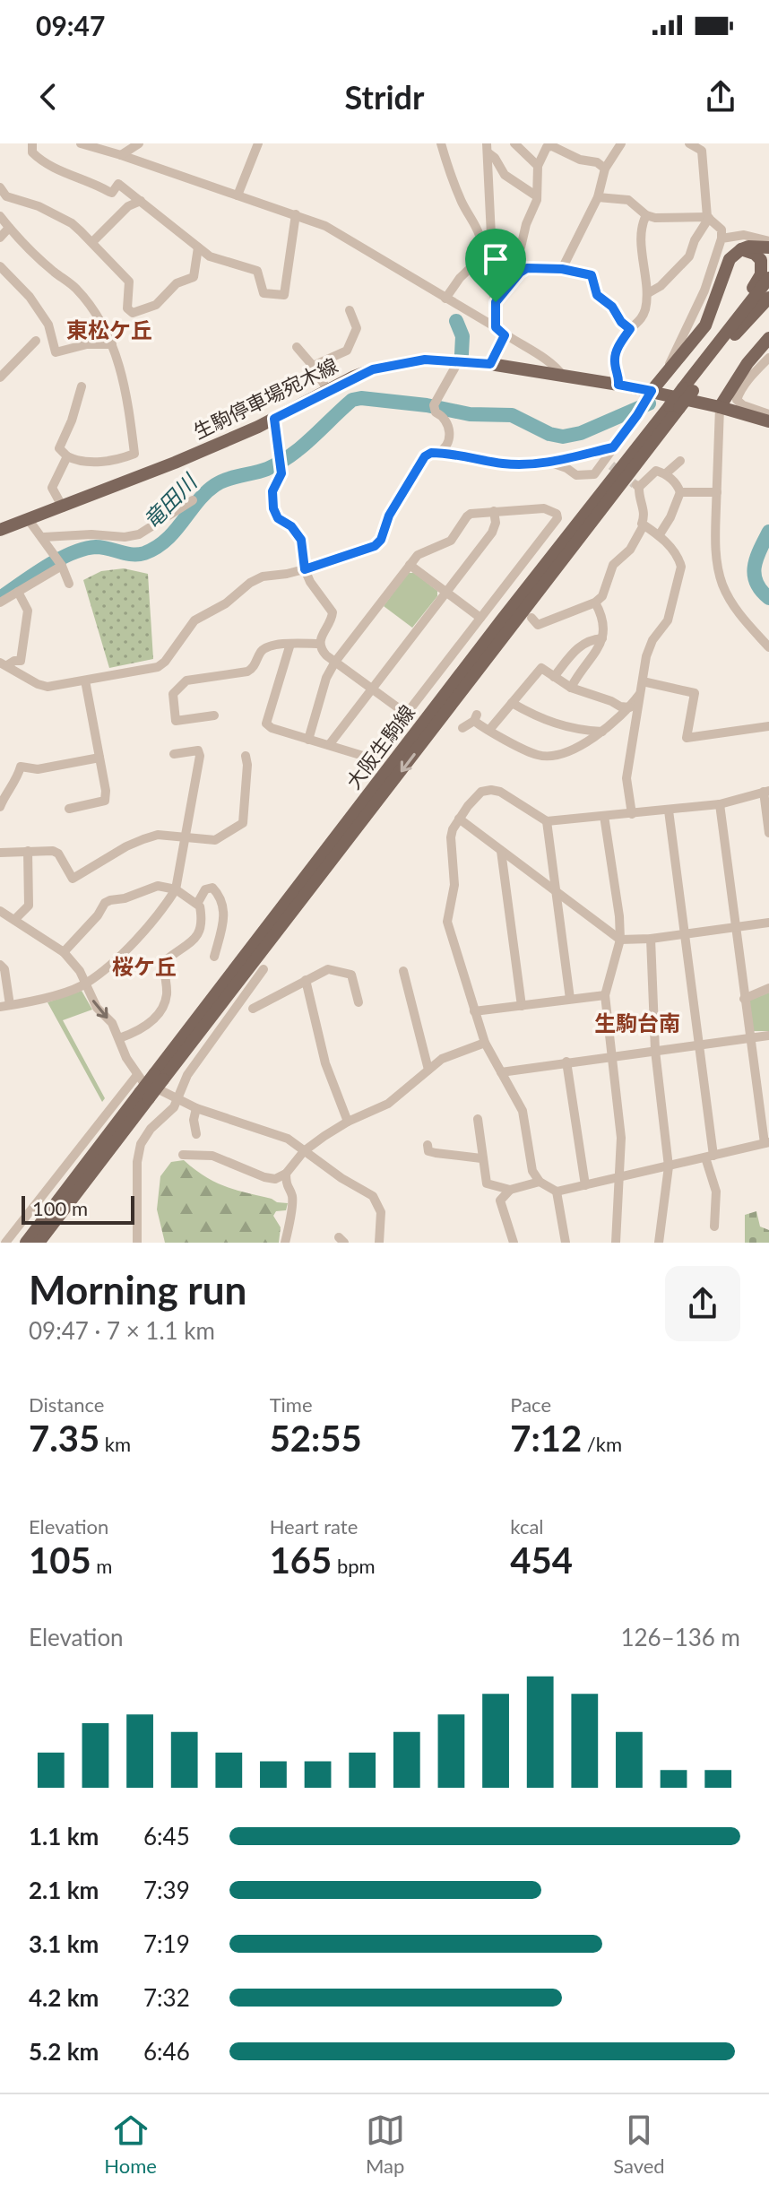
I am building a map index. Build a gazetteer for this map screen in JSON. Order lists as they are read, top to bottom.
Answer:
{
  "streets": {
    "main road": ["生駒停車場宛木線", "大阪生駒線"]
  },
  "districts": ["東松ケ丘", "桜ケ丘", "生駒台南"],
  "water": ["竜田川"],
  "scale_bar": "100 m",
  "page": {
    "status": "09:47",
    "header": "Stridr",
    "scale": "100 m",
    "heading": ["Morning run", "09:47 · 7 × 1.1 km"],
    "stats": [
      ["Distance", "7.35 km"],
      ["Time", "52:55"],
      ["Pace", "7:12 /km"],
      ["Elevation", "105 m"],
      ["Heart rate", "165 bpm"],
      ["kcal", "454"]
    ],
    "chart": ["Elevation", "126–136 m"],
    "list": [
      {
        "name": "1.1 km",
        "note": "6:45"
      },
      {
        "name": "2.1 km",
        "note": "7:39"
      },
      {
        "name": "3.1 km",
        "note": "7:19"
      },
      {
        "name": "4.2 km",
        "note": "7:32"
      },
      {
        "name": "5.2 km",
        "note": "6:46"
      }
    ],
    "tabs": ["Home", "Map", "Saved"]
  }
}
